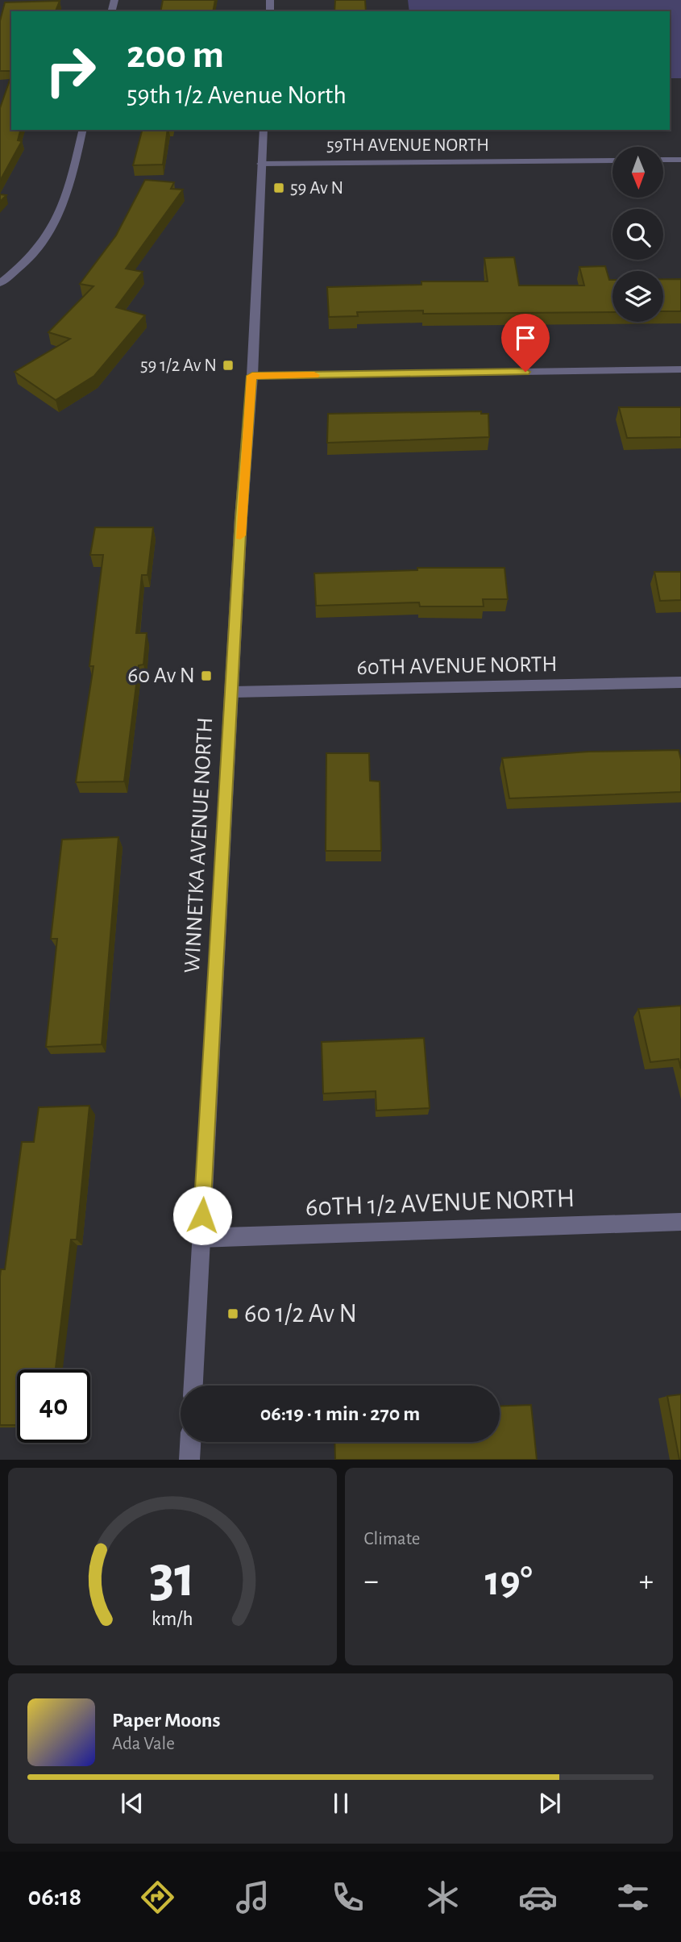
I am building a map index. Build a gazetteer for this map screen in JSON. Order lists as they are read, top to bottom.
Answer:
{
  "streets": {
    "street": [
      "59TH AVENUE NORTH",
      "60TH AVENUE NORTH",
      "WINNETKA AVENUE NORTH",
      "60TH 1/2 AVENUE NORTH"
    ]
  },
  "crossings": [
    ["59TH AVENUE NORTH", "WINNETKA AVENUE NORTH"],
    ["60TH AVENUE NORTH", "WINNETKA AVENUE NORTH"],
    ["WINNETKA AVENUE NORTH", "60TH 1/2 AVENUE NORTH"]
  ],
  "places": {
    "transit": [
      "59 Av N",
      "59 1/2 Av N",
      "60 Av N",
      "60 1/2 Av N"
    ]
  },
  "north": "bottom",
  "page": {
    "turn": ["200 m", "59th 1/2 Avenue North"],
    "limit": "40",
    "trip": "06:19 · 1 min · 270 m",
    "tile": "Climate",
    "heat": ["−", "19°", "+"],
    "song": ["Paper Moons", "Ada Vale"],
    "tabs": "06:18",
    "gauge": ["31", "km/h"]
  }
}
